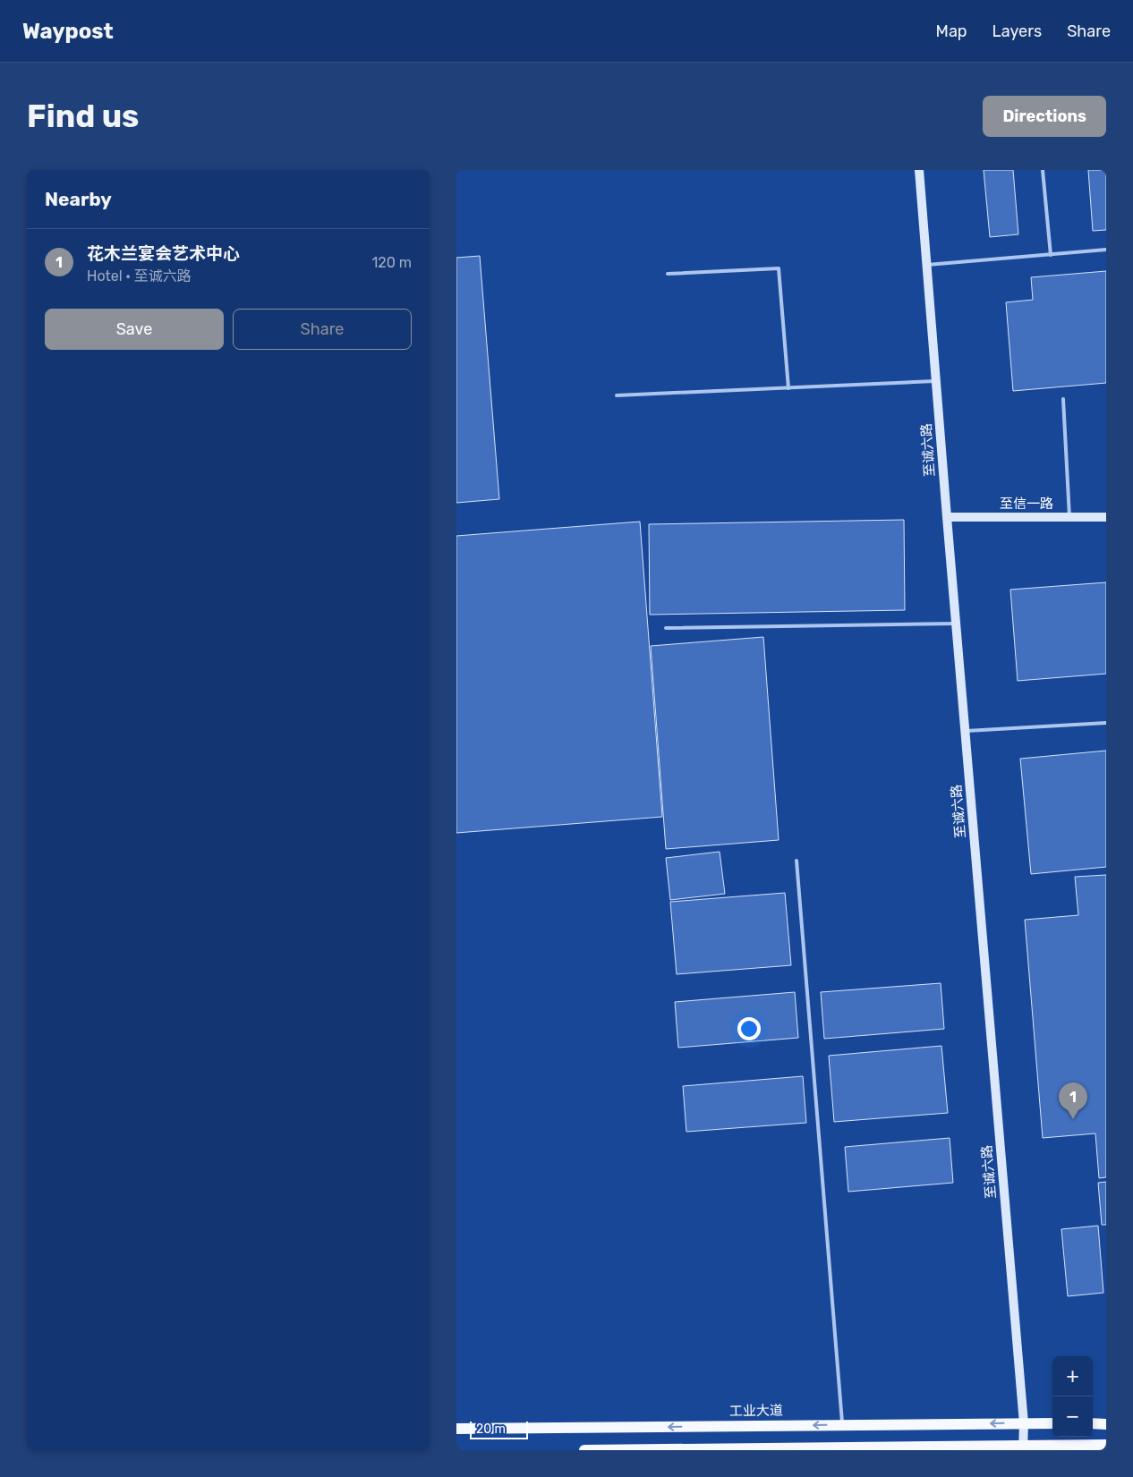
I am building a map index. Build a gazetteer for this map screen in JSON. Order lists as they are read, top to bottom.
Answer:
{
  "streets": {
    "main road": ["至诚六路", "至信一路", "工业大道"]
  },
  "crossings": [
    ["至诚六路", "至信一路"],
    ["至诚六路", "工业大道"]
  ],
  "scale_bar": "20 m",
  "page": {
    "header": "Waypost",
    "nav": ["Map", "Layers", "Share"],
    "buttons": [
      "Directions",
      ["Save", "Share"]
    ],
    "title": "Find us",
    "heading": "Nearby",
    "list": [
      {
        "mark": "1",
        "name": "花木兰宴会艺术中心",
        "note": "Hotel · 至诚六路",
        "value": "120 m"
      }
    ],
    "pins": "1",
    "map_buttons": ["+", "−"],
    "scale": "20 m"
  }
}
